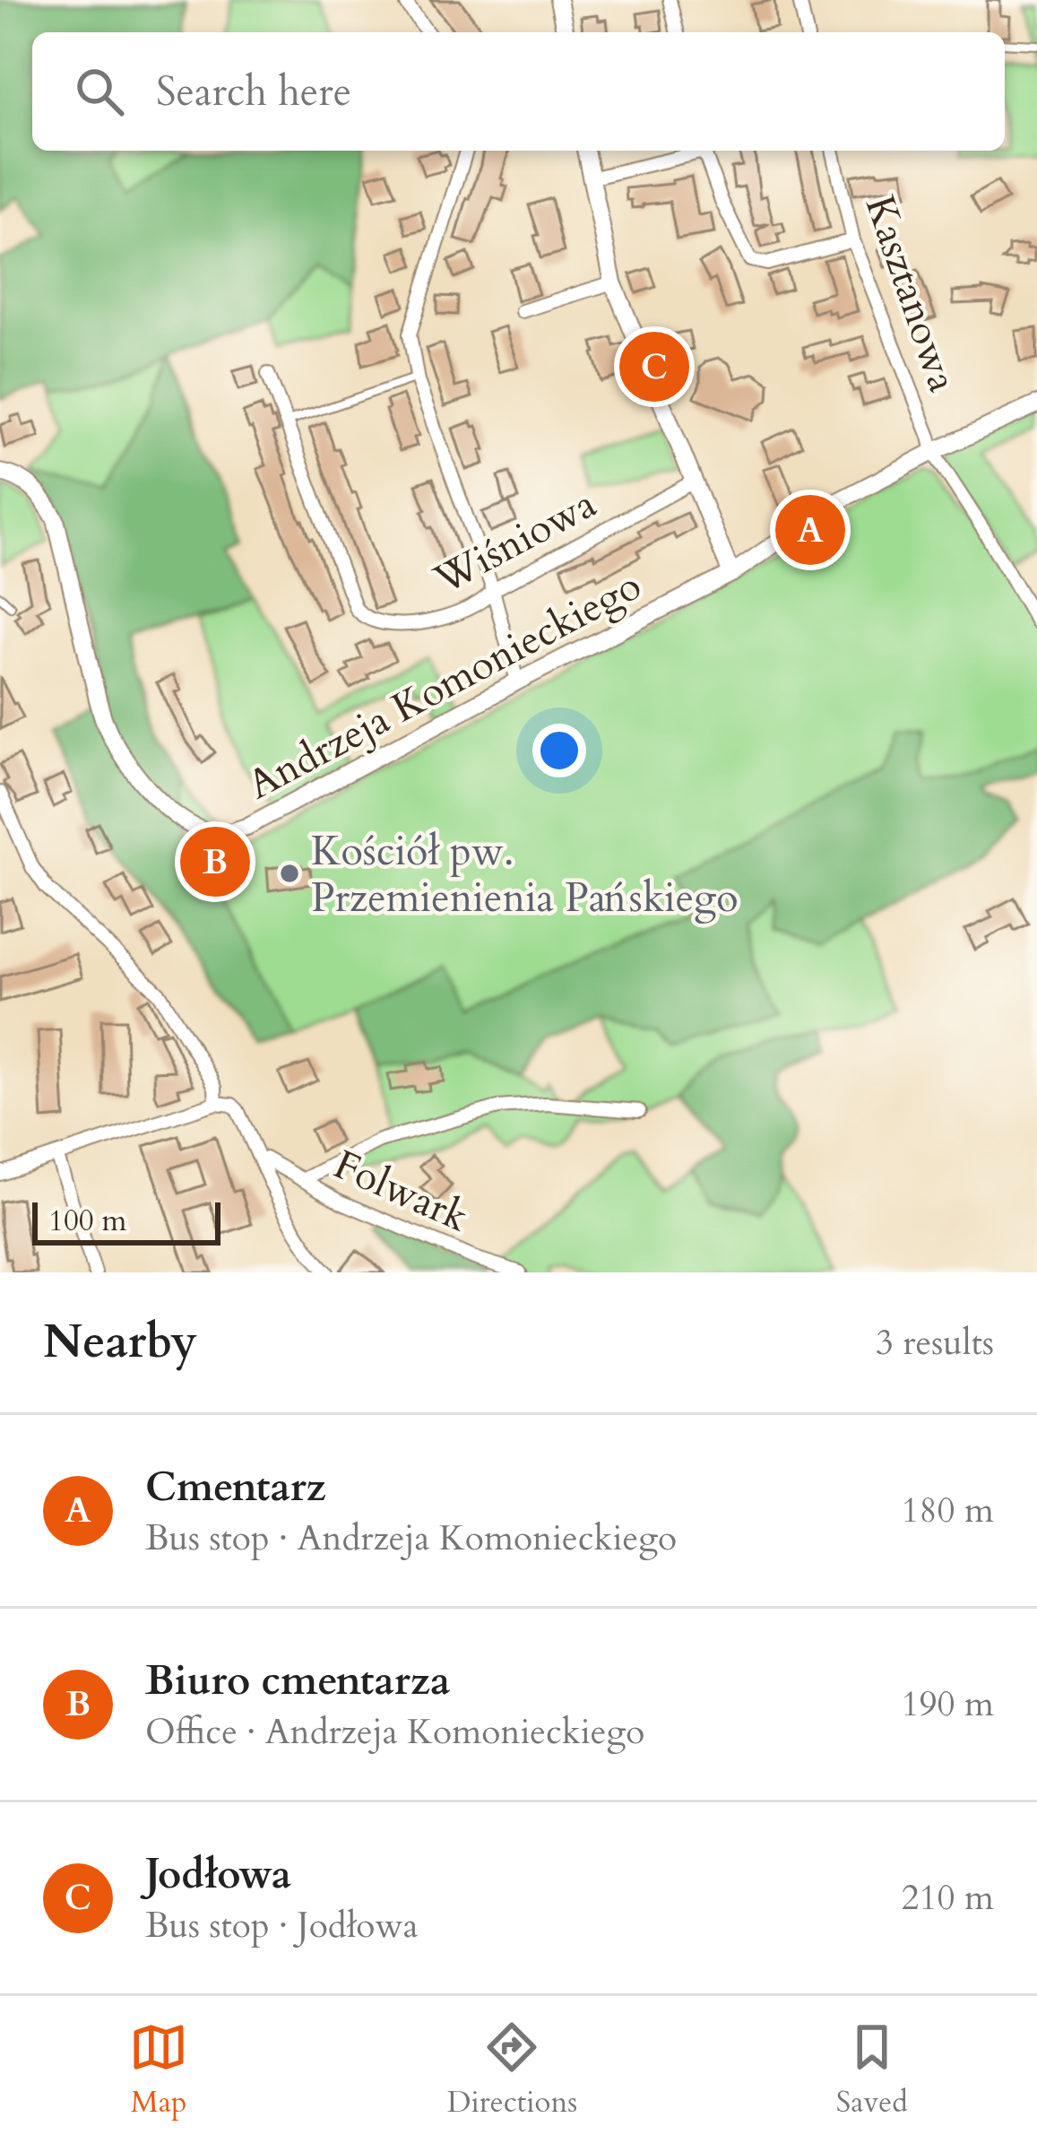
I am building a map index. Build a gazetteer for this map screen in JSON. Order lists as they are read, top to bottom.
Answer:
{
  "streets": {
    "street": [
      "Kasztanowa",
      "Wiśniowa",
      "Andrzeja Komonieckiego",
      "Folwark"
    ]
  },
  "crossings": [
    ["Kasztanowa", "Andrzeja Komonieckiego"]
  ],
  "places": ["Kościół pw. Przemienienia Pańskiego"],
  "scale_bar": "100 m",
  "page": {
    "search": "Search here",
    "pins": ["C", "A", "B"],
    "scale": "100 m",
    "heading": ["Nearby", "3 results"],
    "list": [
      {
        "mark": "A",
        "name": "Cmentarz",
        "note": "Bus stop · Andrzeja Komonieckiego",
        "value": "180 m"
      },
      {
        "mark": "B",
        "name": "Biuro cmentarza",
        "note": "Office · Andrzeja Komonieckiego",
        "value": "190 m"
      },
      {
        "mark": "C",
        "name": "Jodłowa",
        "note": "Bus stop · Jodłowa",
        "value": "210 m"
      }
    ],
    "nav": ["Map", "Directions", "Saved"]
  }
}
